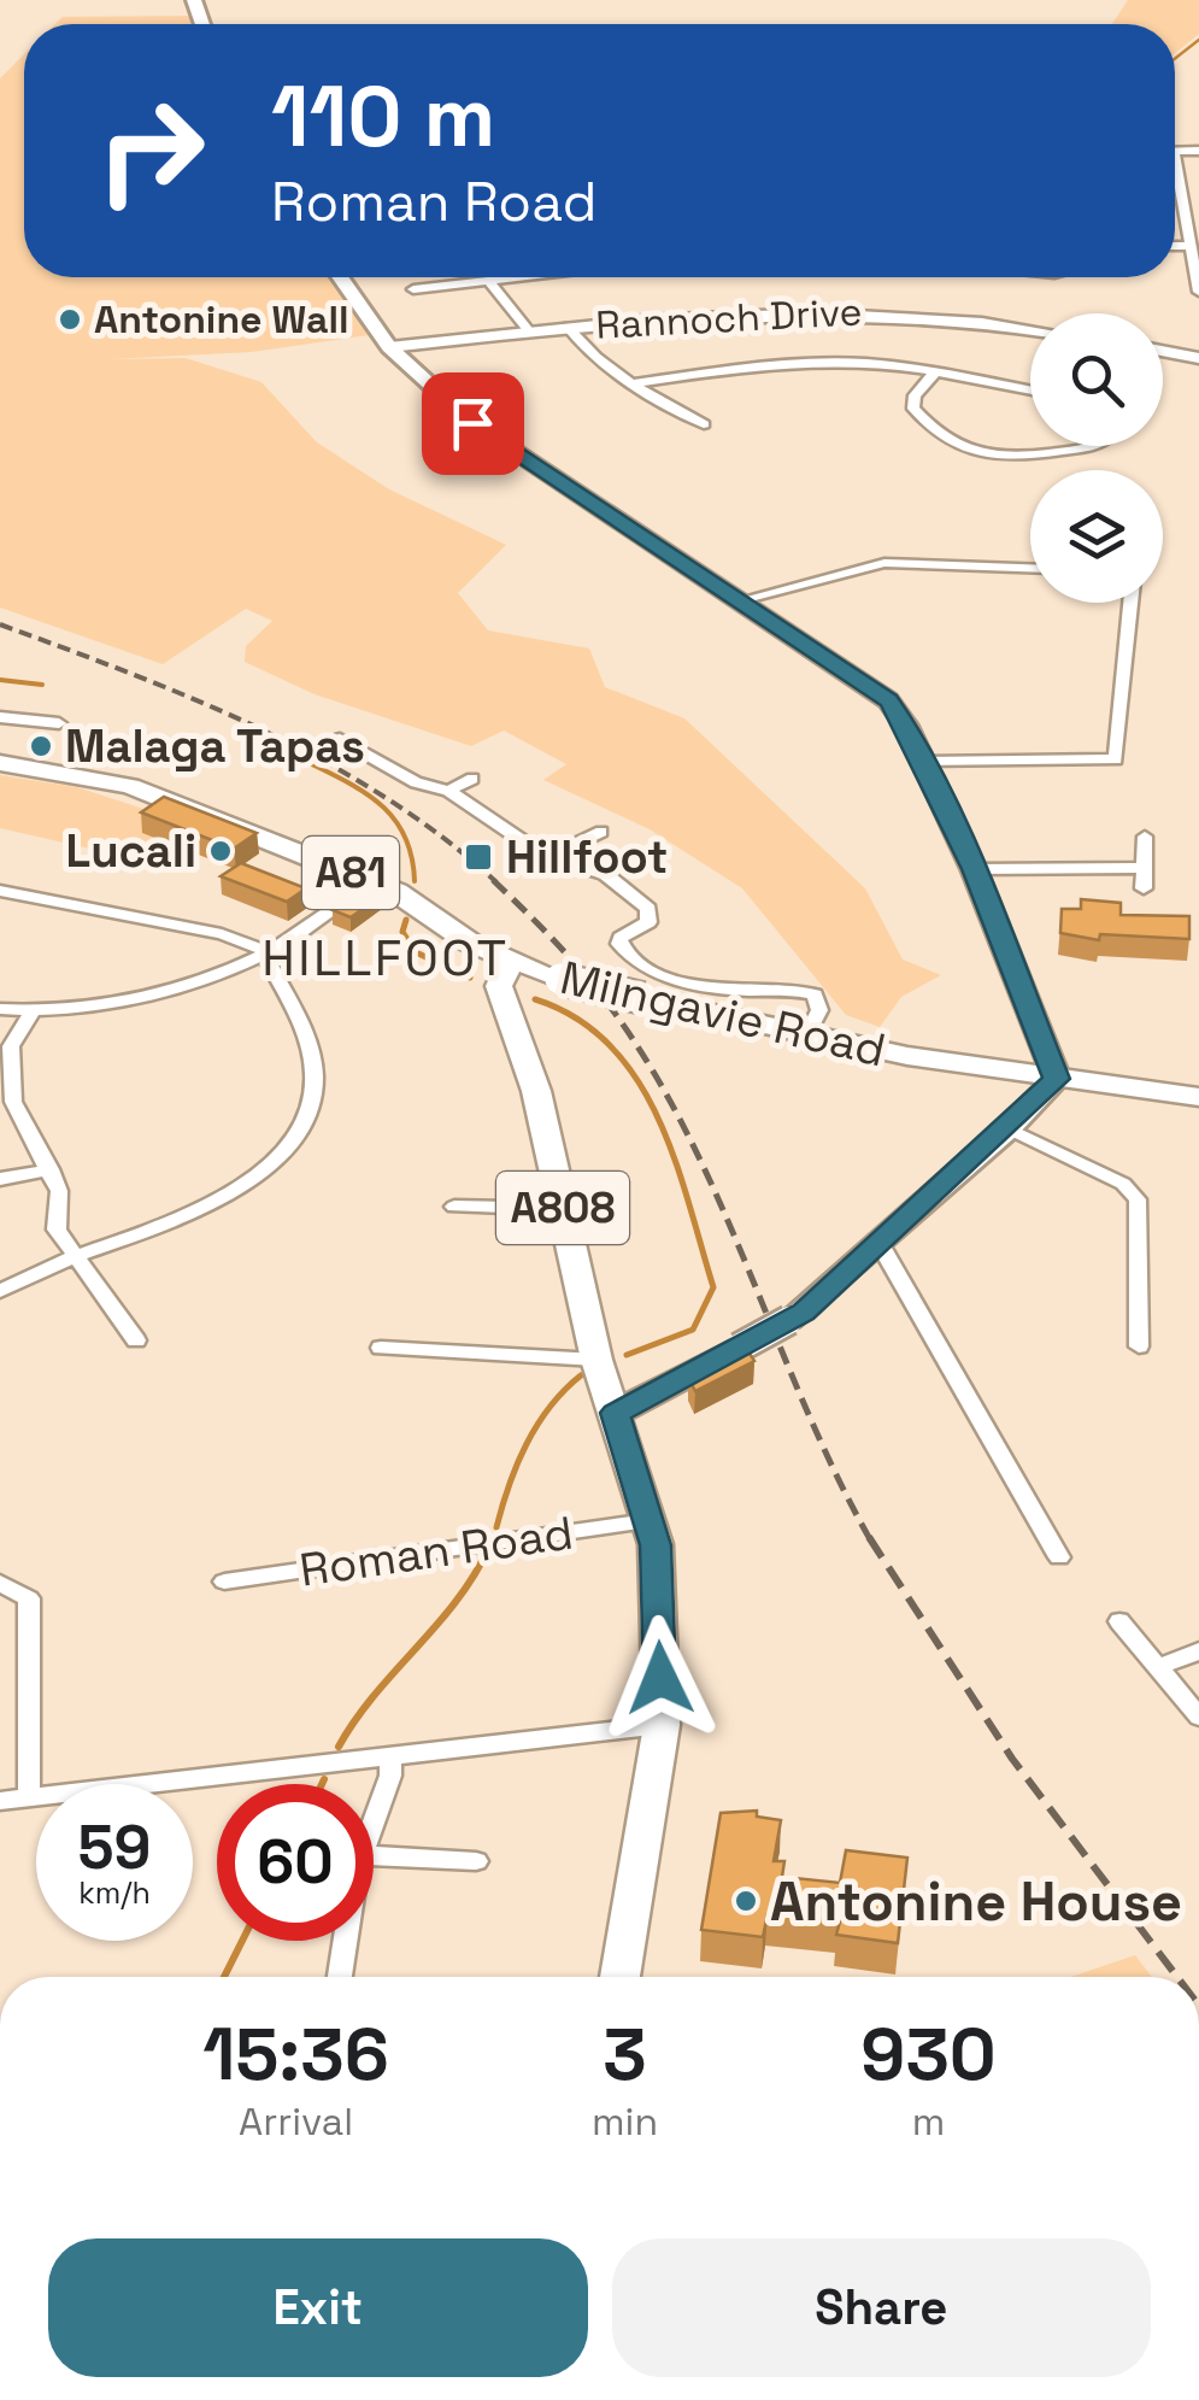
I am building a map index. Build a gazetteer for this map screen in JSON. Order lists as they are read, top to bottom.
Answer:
{
  "streets": {
    "main road": ["A81", "Milngavie Road", "A808"],
    "street": ["Rannoch Drive", "Roman Road"]
  },
  "crossings": [
    ["Milngavie Road", "A808"],
    ["A808", "Roman Road"]
  ],
  "districts": ["HILLFOOT"],
  "places": {
    "other": [
      "Antonine Wall",
      "Malaga Tapas",
      "Lucali",
      "Antonine House"
    ],
    "transit": ["Hillfoot"]
  },
  "page": {
    "turn": ["110 m", "Roman Road"],
    "speed": "59 km/h",
    "limit": "60",
    "eta": [
      "15:36",
      "Arrival",
      "3",
      "min",
      "930",
      "m"
    ],
    "buttons": ["Exit", "Share"]
  }
}
